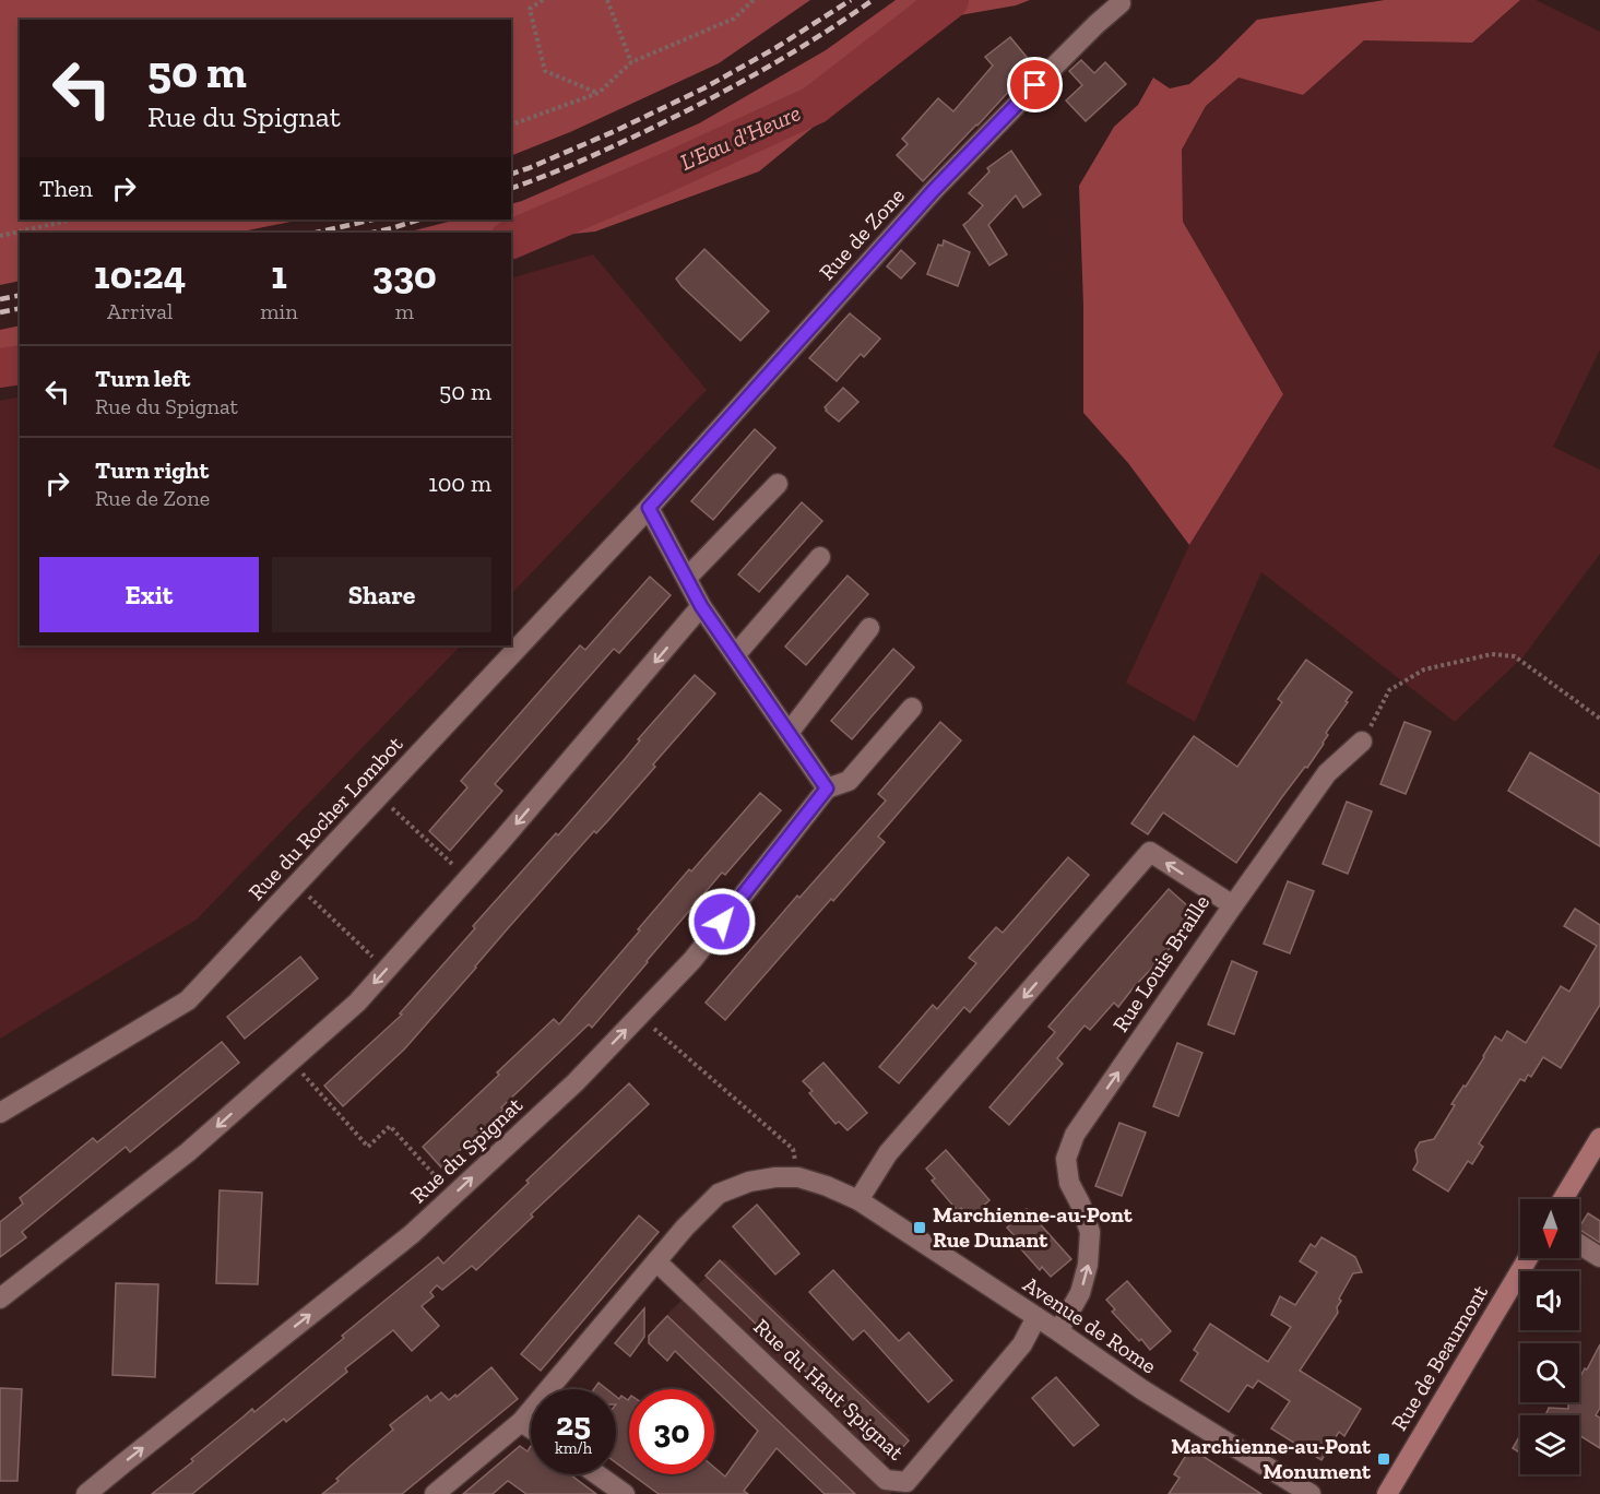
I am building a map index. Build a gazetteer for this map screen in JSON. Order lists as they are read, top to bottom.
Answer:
{
  "streets": {
    "main road": ["Rue de Beaumont"],
    "street": [
      "Rue de Zone",
      "Rue du Rocher Lombot",
      "Rue Louis Braille",
      "Rue du Spignat",
      "Avenue de Rome",
      "Rue du Haut Spignat"
    ]
  },
  "crossings": [
    ["Rue de Zone", "Rue du Rocher Lombot"],
    ["Rue Louis Braille", "Avenue de Rome"],
    ["Avenue de Rome", "Rue du Haut Spignat"]
  ],
  "one_way": ["Rue du Spignat"],
  "water": ["L'Eau d'Heure"],
  "places": {
    "transit": ["Marchienne-au-Pont Rue Dunant", "Marchienne-au-Pont Monument"]
  },
  "north": "bottom",
  "page": {
    "turn": ["50 m", "Rue du Spignat"],
    "then": "Then",
    "eta": [
      "10:24",
      "Arrival",
      "1",
      "min",
      "330",
      "m"
    ],
    "list": [
      {
        "name": "Turn left",
        "note": "Rue du Spignat",
        "value": "50 m"
      },
      {
        "name": "Turn right",
        "note": "Rue de Zone",
        "value": "100 m"
      }
    ],
    "buttons": ["Exit", "Share"],
    "speed": "25 km/h",
    "limit": "30"
  }
}
